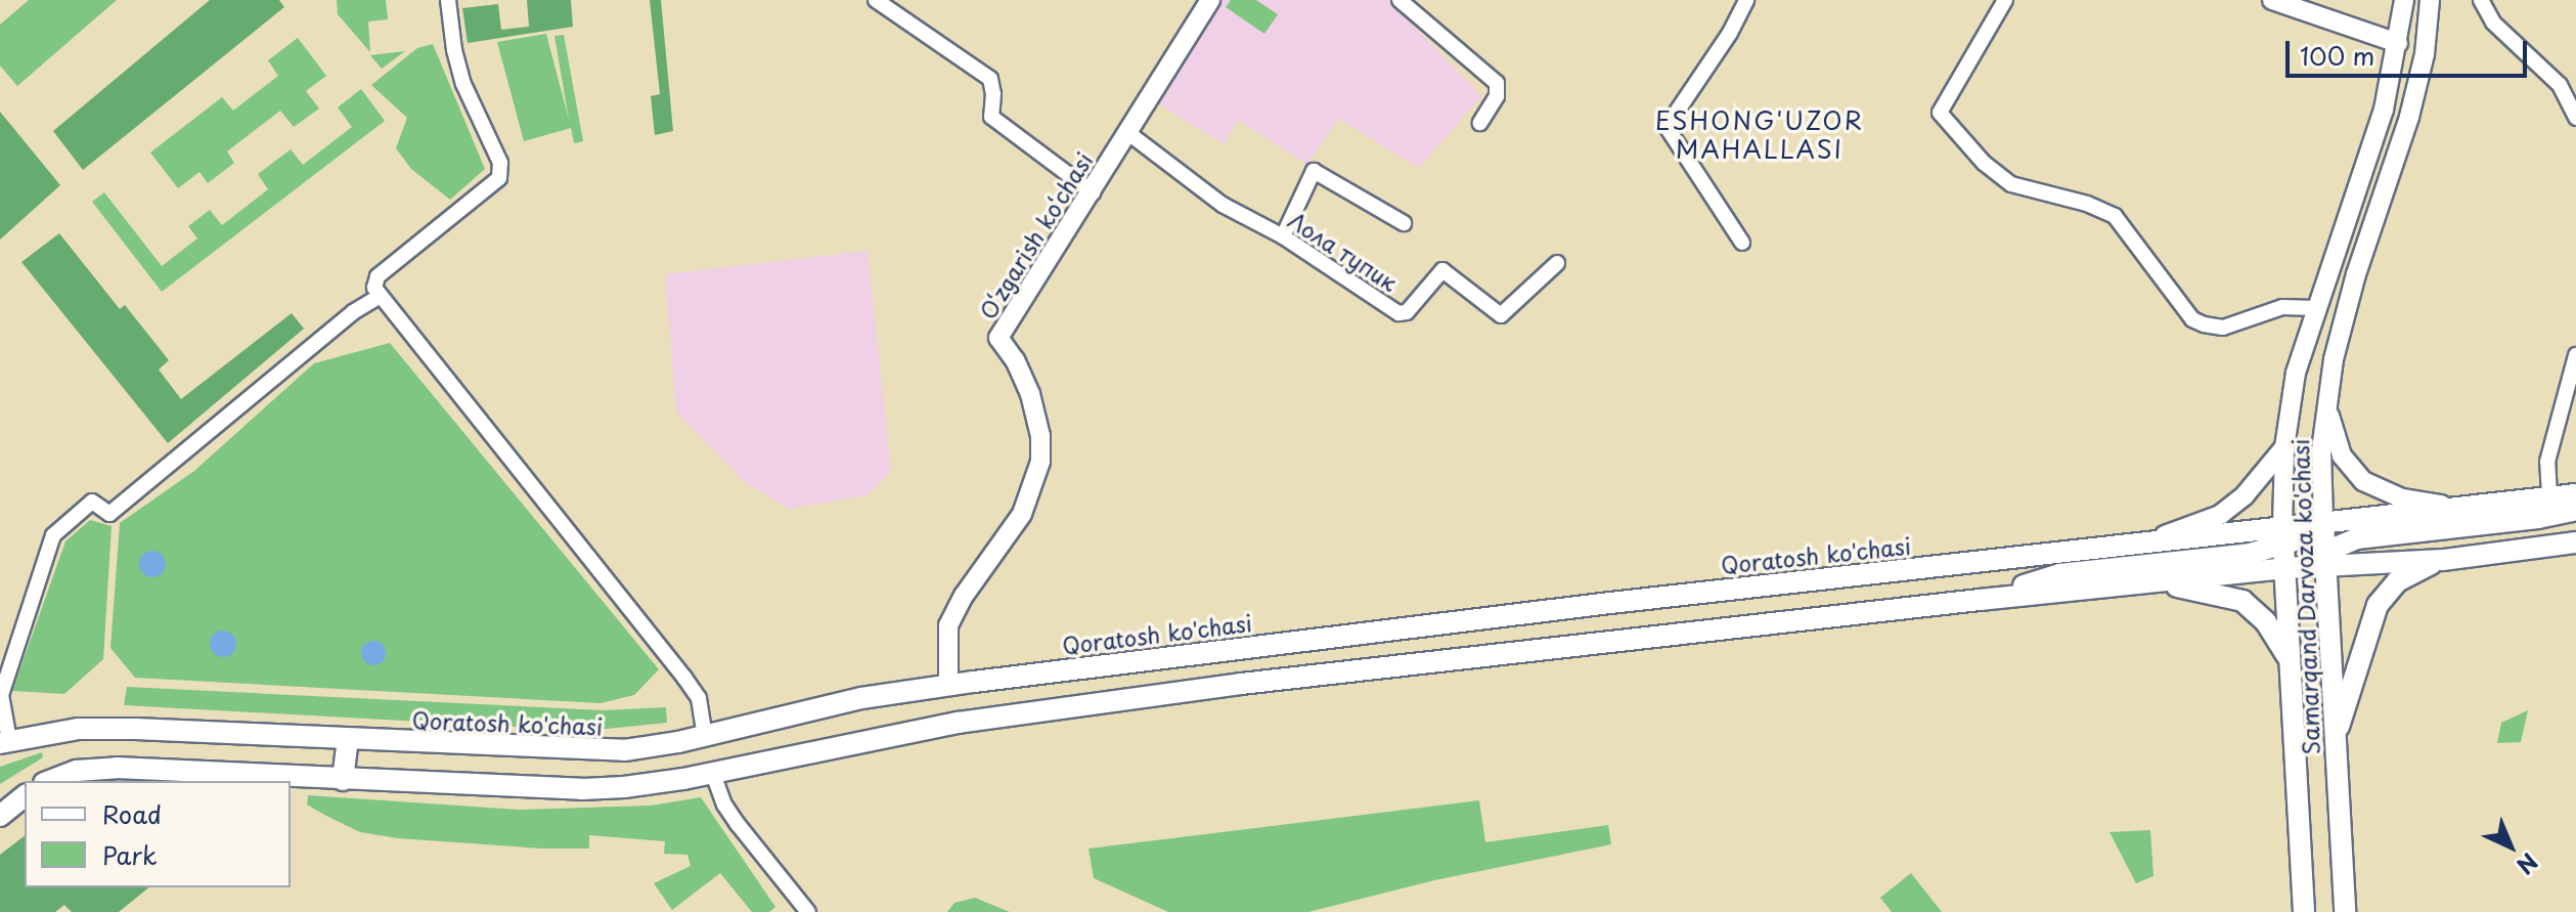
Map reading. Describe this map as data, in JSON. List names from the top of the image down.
{
  "streets": {
    "main road": ["O‘zgarish ko‘chasi", "Qoratosh ko'chasi", "Samarqand Darvoza ko'chasi"],
    "street": ["Лола тупик"]
  },
  "crossings": [
    ["O‘zgarish ko‘chasi", "Лола тупик"],
    ["O‘zgarish ko‘chasi", "Qoratosh ko'chasi"],
    ["Qoratosh ko'chasi", "Samarqand Darvoza ko'chasi"]
  ],
  "districts": ["ESHONG'UZOR MAHALLASI"],
  "legend": ["Road", "Park"],
  "scale_bar": "100 m",
  "north": "bottom right"
}
